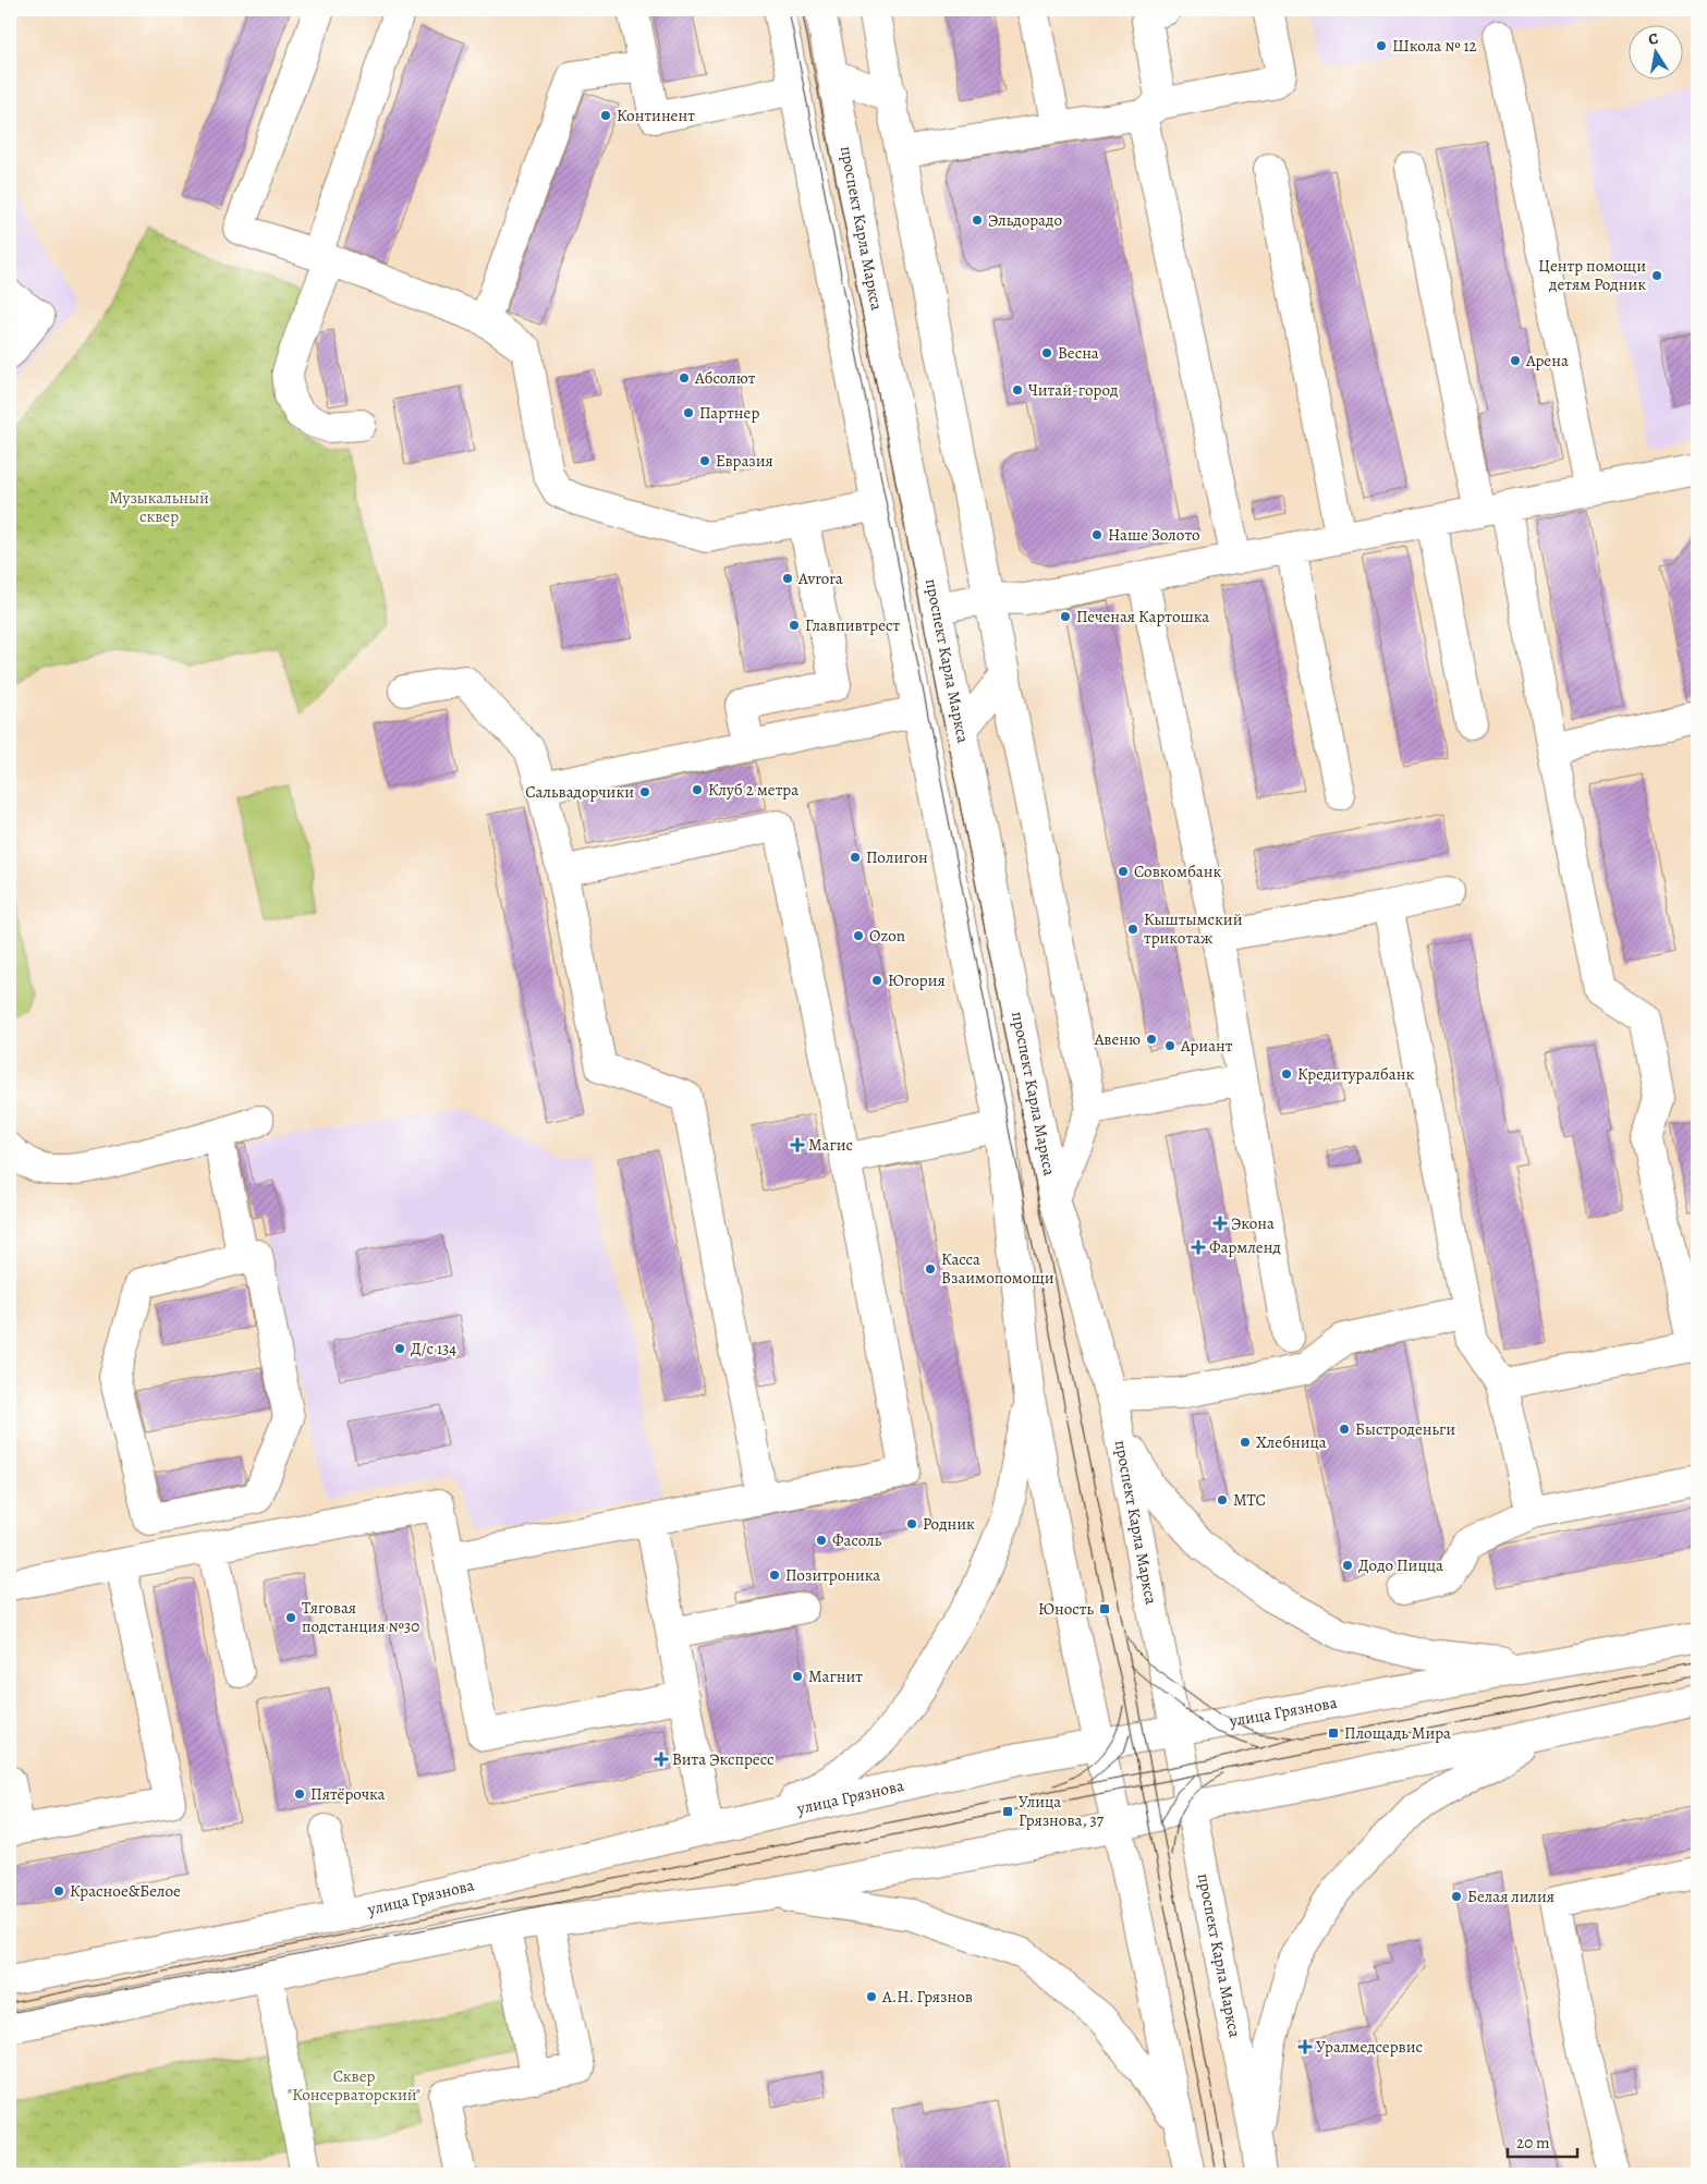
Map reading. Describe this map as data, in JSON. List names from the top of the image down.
{
  "streets": {
    "main road": ["проспект Карла Маркса", "улица Грязнова"]
  },
  "crossings": [
    ["проспект Карла Маркса", "улица Грязнова"]
  ],
  "parks": ["Музыкальный сквер", "Сквер \"Консерваторский\""],
  "places": {
    "other": [
      "Школа № 12",
      "Континент",
      "Эльдорадо",
      "Центр помощи детям Родник",
      "Весна",
      "Арена",
      "Абсолют",
      "Читай-город",
      "Партнер",
      "Евразия",
      "Наше Золото",
      "Avrora",
      "Печеная Картошка",
      "Главпивтрест",
      "Клуб 2 метра",
      "Сальвадорчики",
      "Полигон",
      "Совкомбанк",
      "Кыштымский трикотаж",
      "Ozon",
      "Югория",
      "Авеню",
      "Ариант",
      "Кредитуралбанк",
      "Касса Взаимопомощи",
      "Д/с 134",
      "Быстроденьги",
      "Хлебница",
      "МТС",
      "Родник",
      "Фасоль",
      "Додо Пицца",
      "Позитроника",
      "Тяговая подстанция №30",
      "Магнит",
      "Пятёрочка",
      "Красное&Белое",
      "Белая лилия",
      "А.Н. Грязнов"
    ],
    "health": [
      "Магис",
      "Экона",
      "Фармленд",
      "Вита Экспресс",
      "Уралмедсервис"
    ],
    "transit": ["Юность", "Площадь Мира", "Улица Грязнова, 37"]
  },
  "scale_bar": "20 m",
  "north": "top"
}
